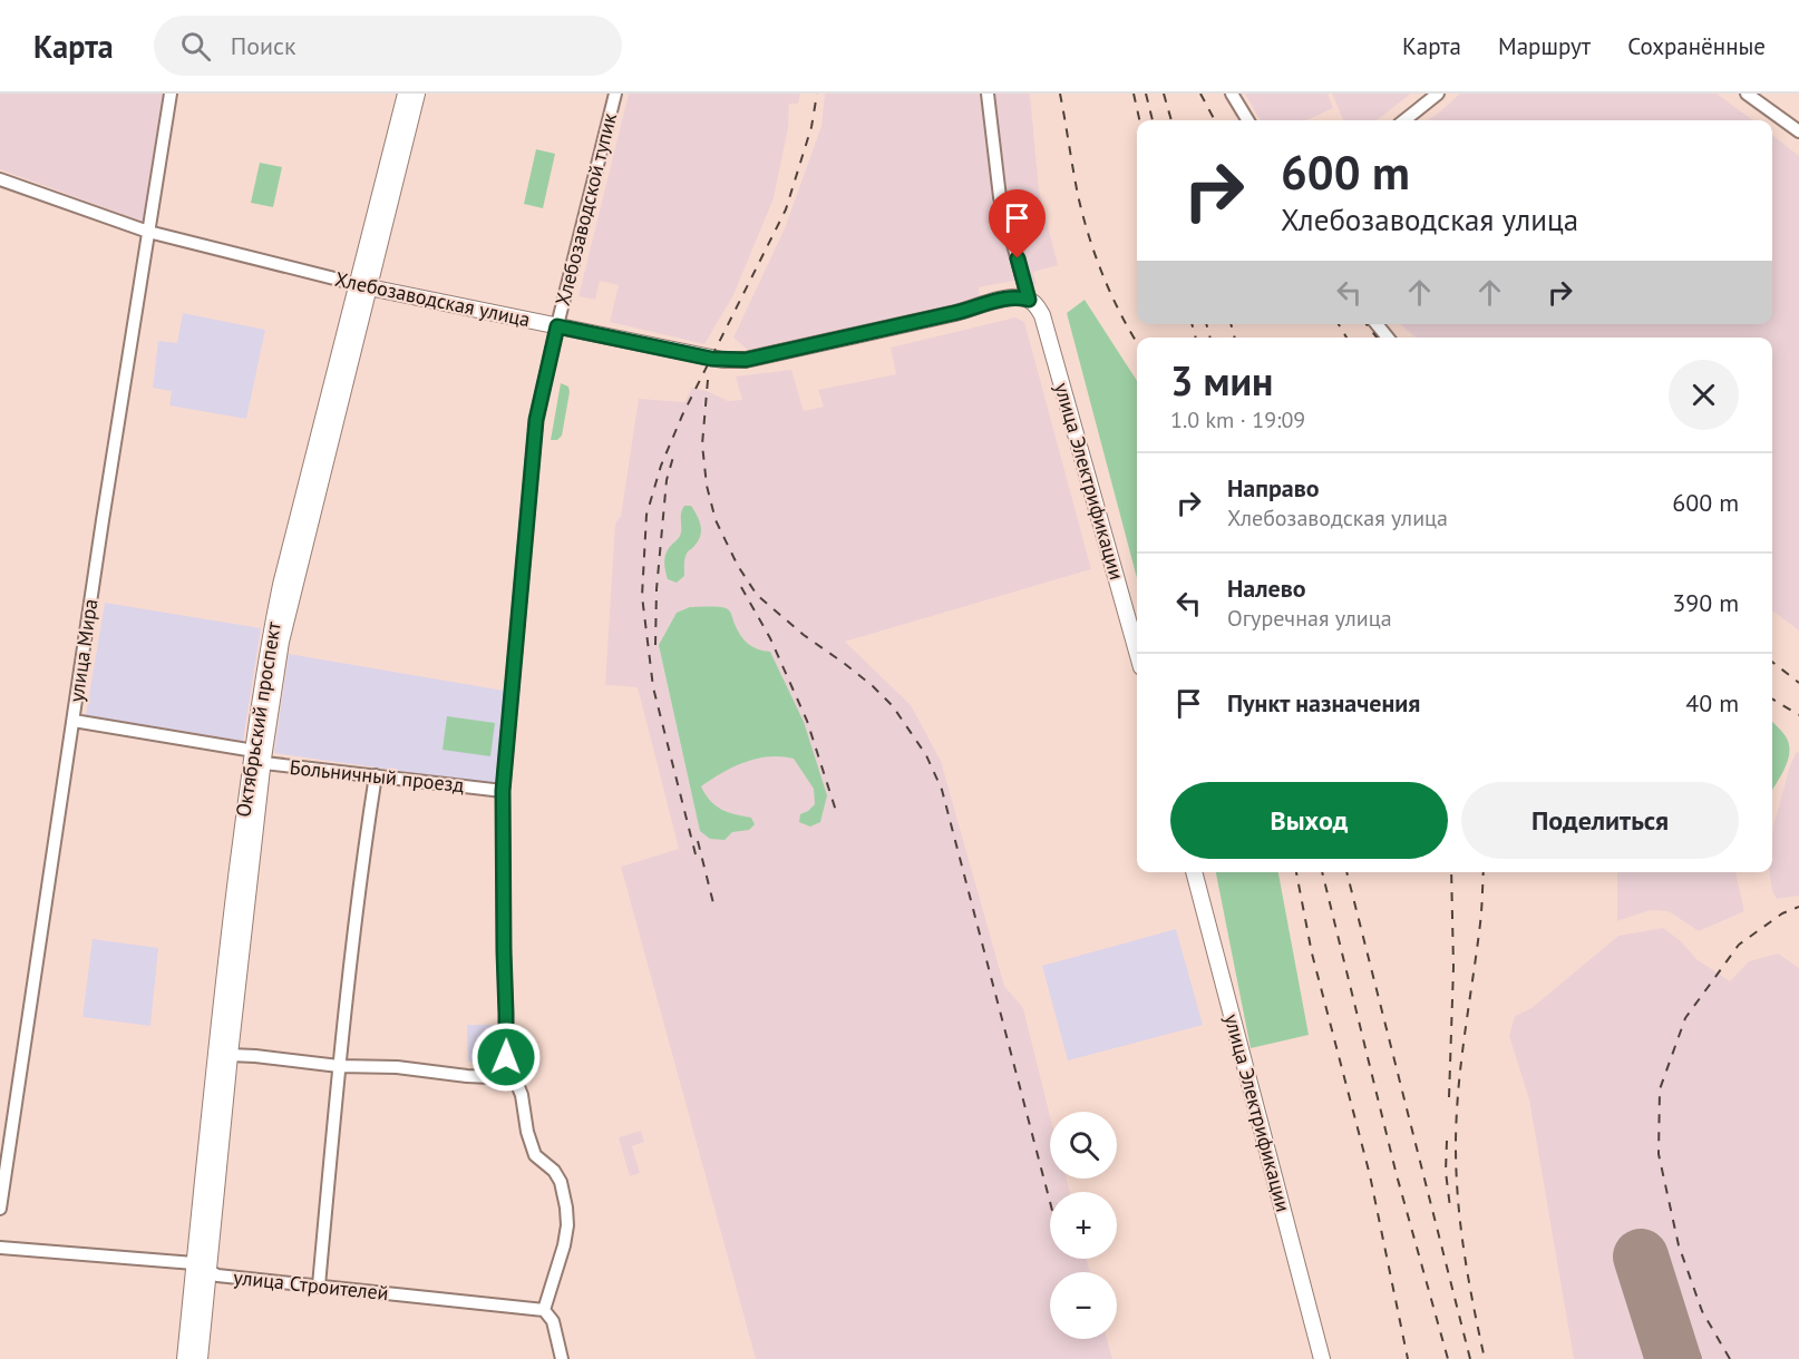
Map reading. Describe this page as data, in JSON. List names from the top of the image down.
{
  "streets": {
    "main road": ["Хлебозаводская улица", "улица Электрификации", "Октябрьский проспект"],
    "street": [
      "Хлебозаводской тупик",
      "улица Мира",
      "Больничный проезд",
      "улица Строителей"
    ]
  },
  "crossings": [
    ["Хлебозаводской тупик", "Хлебозаводская улица"],
    ["Хлебозаводской тупик", "Больничный проезд"],
    ["Хлебозаводской тупик", "улица Строителей"],
    ["Хлебозаводская улица", "улица Электрификации"],
    ["Хлебозаводская улица", "улица Мира"],
    ["Хлебозаводская улица", "Октябрьский проспект"],
    ["улица Мира", "Больничный проезд"],
    ["Октябрьский проспект", "Больничный проезд"],
    ["Октябрьский проспект", "улица Строителей"]
  ],
  "page": {
    "header": "Карта",
    "search": "Поиск",
    "nav": ["Карта", "Маршрут", "Сохранённые"],
    "turn": ["600 m", "Хлебозаводская улица"],
    "heading": ["3 мин", "1.0 km · 19:09"],
    "list": [
      {
        "name": "Направо",
        "note": "Хлебозаводская улица",
        "value": "600 m"
      },
      {
        "name": "Налево",
        "note": "Огуречная улица",
        "value": "390 m"
      },
      {
        "name": "Пункт назначения",
        "value": "40 m"
      }
    ],
    "buttons": ["Выход", "Поделиться"],
    "map_buttons": ["+", "−"]
  }
}
